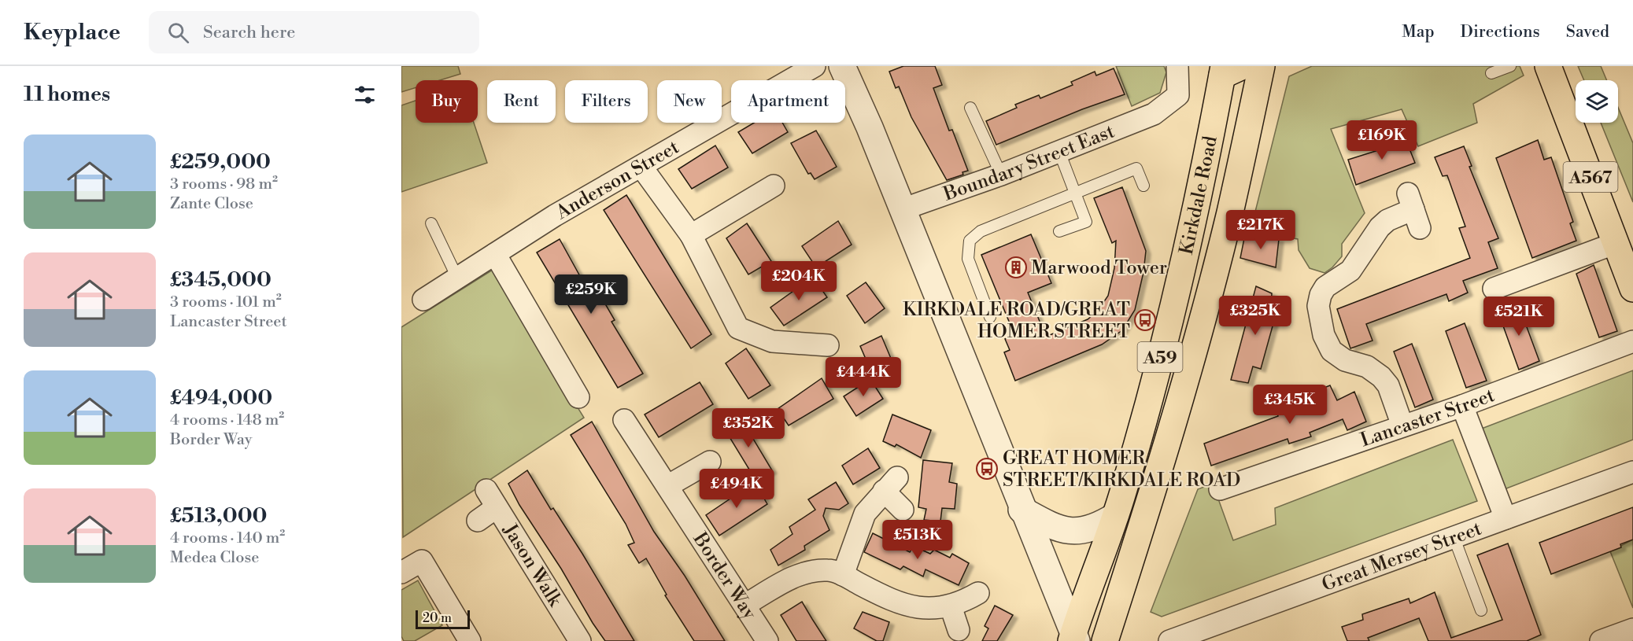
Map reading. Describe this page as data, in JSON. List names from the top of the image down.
{
  "streets": {
    "main road": ["A567", "Kirkdale Road", "A59"],
    "street": [
      "Boundary Street East",
      "Anderson Street",
      "Lancaster Street",
      "Great Mersey Street",
      "Jason Walk",
      "Border Way"
    ]
  },
  "places": {
    "building": ["Marwood Tower"],
    "bus stop": ["KIRKDALE ROAD/GREAT HOMER STREET", "GREAT HOMER STREET/KIRKDALE ROAD"]
  },
  "scale_bar": "20 m",
  "page": {
    "header": "Keyplace",
    "search": "Search here",
    "nav": ["Map", "Directions", "Saved"],
    "heading": "11 homes",
    "chip": [
      "Buy",
      "Rent",
      "Filters",
      "New",
      "Apartment"
    ],
    "price": [
      "£169K",
      "£217K",
      "£204K",
      "£259K",
      "£325K",
      "£521K",
      "£444K",
      "£345K",
      "£352K",
      "£494K",
      "£513K"
    ],
    "list": [
      {
        "name": "£259,000",
        "note": "3 rooms · 98 m² · Zante Close"
      },
      {
        "name": "£345,000",
        "note": "3 rooms · 101 m² · Lancaster Street"
      },
      {
        "name": "£494,000",
        "note": "4 rooms · 148 m² · Border Way"
      },
      {
        "name": "£513,000",
        "note": "4 rooms · 140 m² · Medea Close"
      }
    ],
    "scale": "20 m"
  }
}
